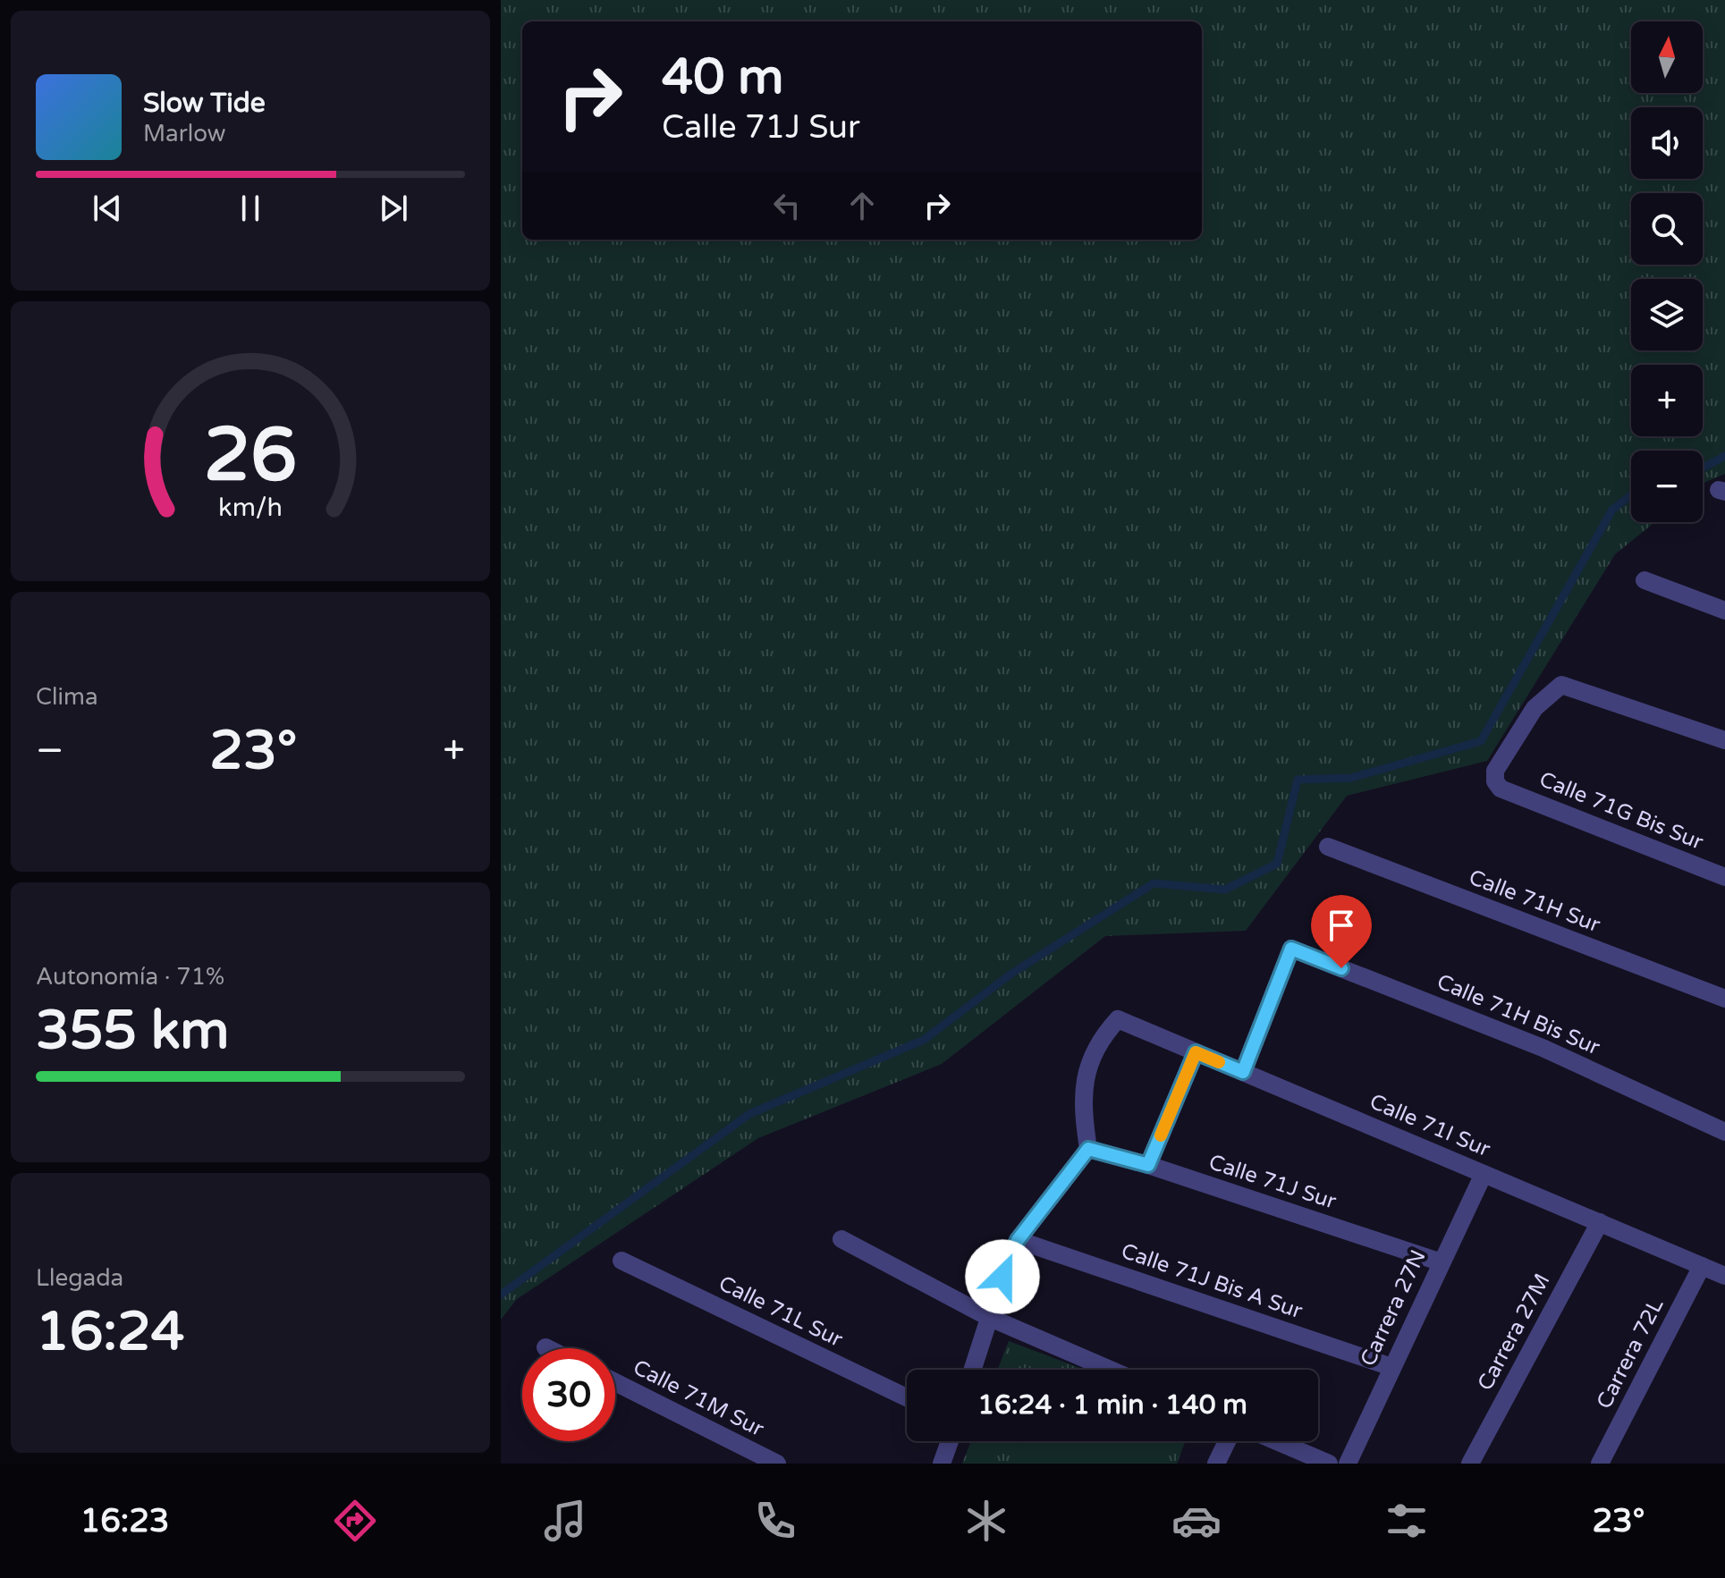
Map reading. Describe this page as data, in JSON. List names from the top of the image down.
{
  "streets": {
    "street": [
      "Calle 71G Bis Sur",
      "Calle 71H Sur",
      "Calle 71H Bis Sur",
      "Calle 71I Sur",
      "Calle 71J Sur",
      "Calle 71J Bis A Sur",
      "Carrera 27N",
      "Calle 71L Sur",
      "Carrera 27M",
      "Carrera 72L",
      "Calle 71M Sur"
    ]
  },
  "crossings": [
    ["Calle 71H Bis Sur", "Calle 71I Sur"],
    ["Calle 71I Sur", "Calle 71J Sur"],
    ["Calle 71I Sur", "Carrera 27N"],
    ["Calle 71I Sur", "Carrera 27M"],
    ["Calle 71I Sur", "Carrera 72L"],
    ["Calle 71J Sur", "Carrera 27N"],
    ["Calle 71J Bis A Sur", "Carrera 27N"]
  ],
  "north": "top",
  "page": {
    "map_buttons": ["+", "−"],
    "turn": ["40 m", "Calle 71J Sur"],
    "song": ["Slow Tide", "Marlow"],
    "tile": [
      "Clima",
      ["Autonomía · 71%", "355 km"],
      ["Llegada", "16:24"]
    ],
    "heat": ["−", "23°", "+"],
    "limit": "30",
    "trip": "16:24 · 1 min · 140 m",
    "tabs": ["16:23", "23°"],
    "gauge": ["26", "km/h"]
  }
}
